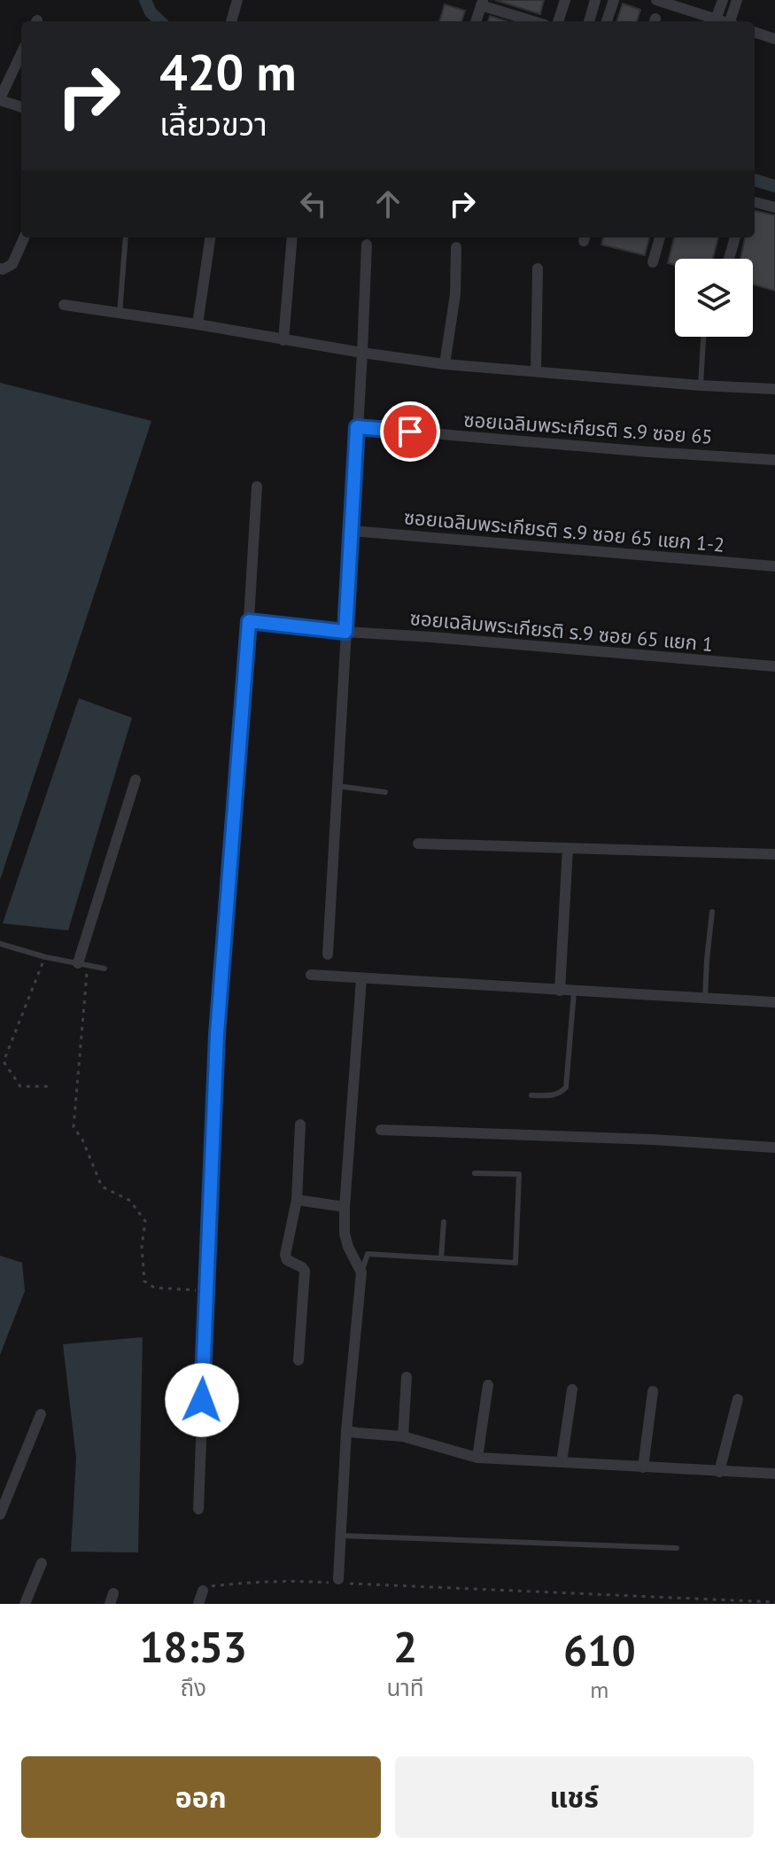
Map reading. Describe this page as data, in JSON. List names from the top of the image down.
{
  "streets": {
    "street": ["ซอยเฉลิมพระเกียรติ ร.9 ซอย 65", "ซอยเฉลิมพระเกียรติ ร.9 ซอย 65 แยก 1-2", "ซอยเฉลิมพระเกียรติ ร.9 ซอย 65 แยก 1"]
  },
  "page": {
    "turn": ["420 m", "เลี้ยวขวา"],
    "eta": [
      "18:53",
      "ถึง",
      "2",
      "นาที",
      "610",
      "m"
    ],
    "buttons": ["ออก", "แชร์"]
  }
}
